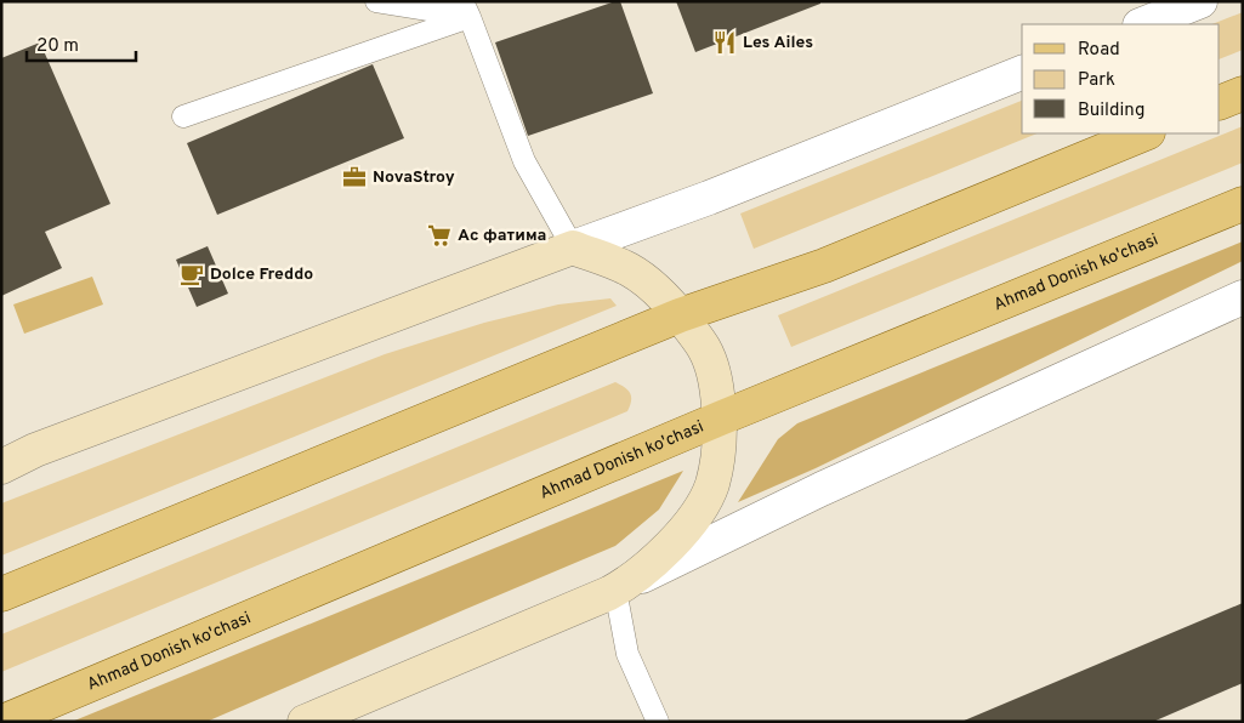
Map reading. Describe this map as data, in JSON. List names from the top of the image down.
{
  "streets": {
    "main road": ["Ahmad Donish ko'chasi"]
  },
  "places": {
    "restaurant": ["Les Ailes"],
    "office": ["NovaStroy"],
    "supermarket": ["Ас фатима"],
    "cafe": ["Dolce Freddo"]
  },
  "legend": ["Road", "Park", "Building"],
  "scale_bar": "20 m"
}
